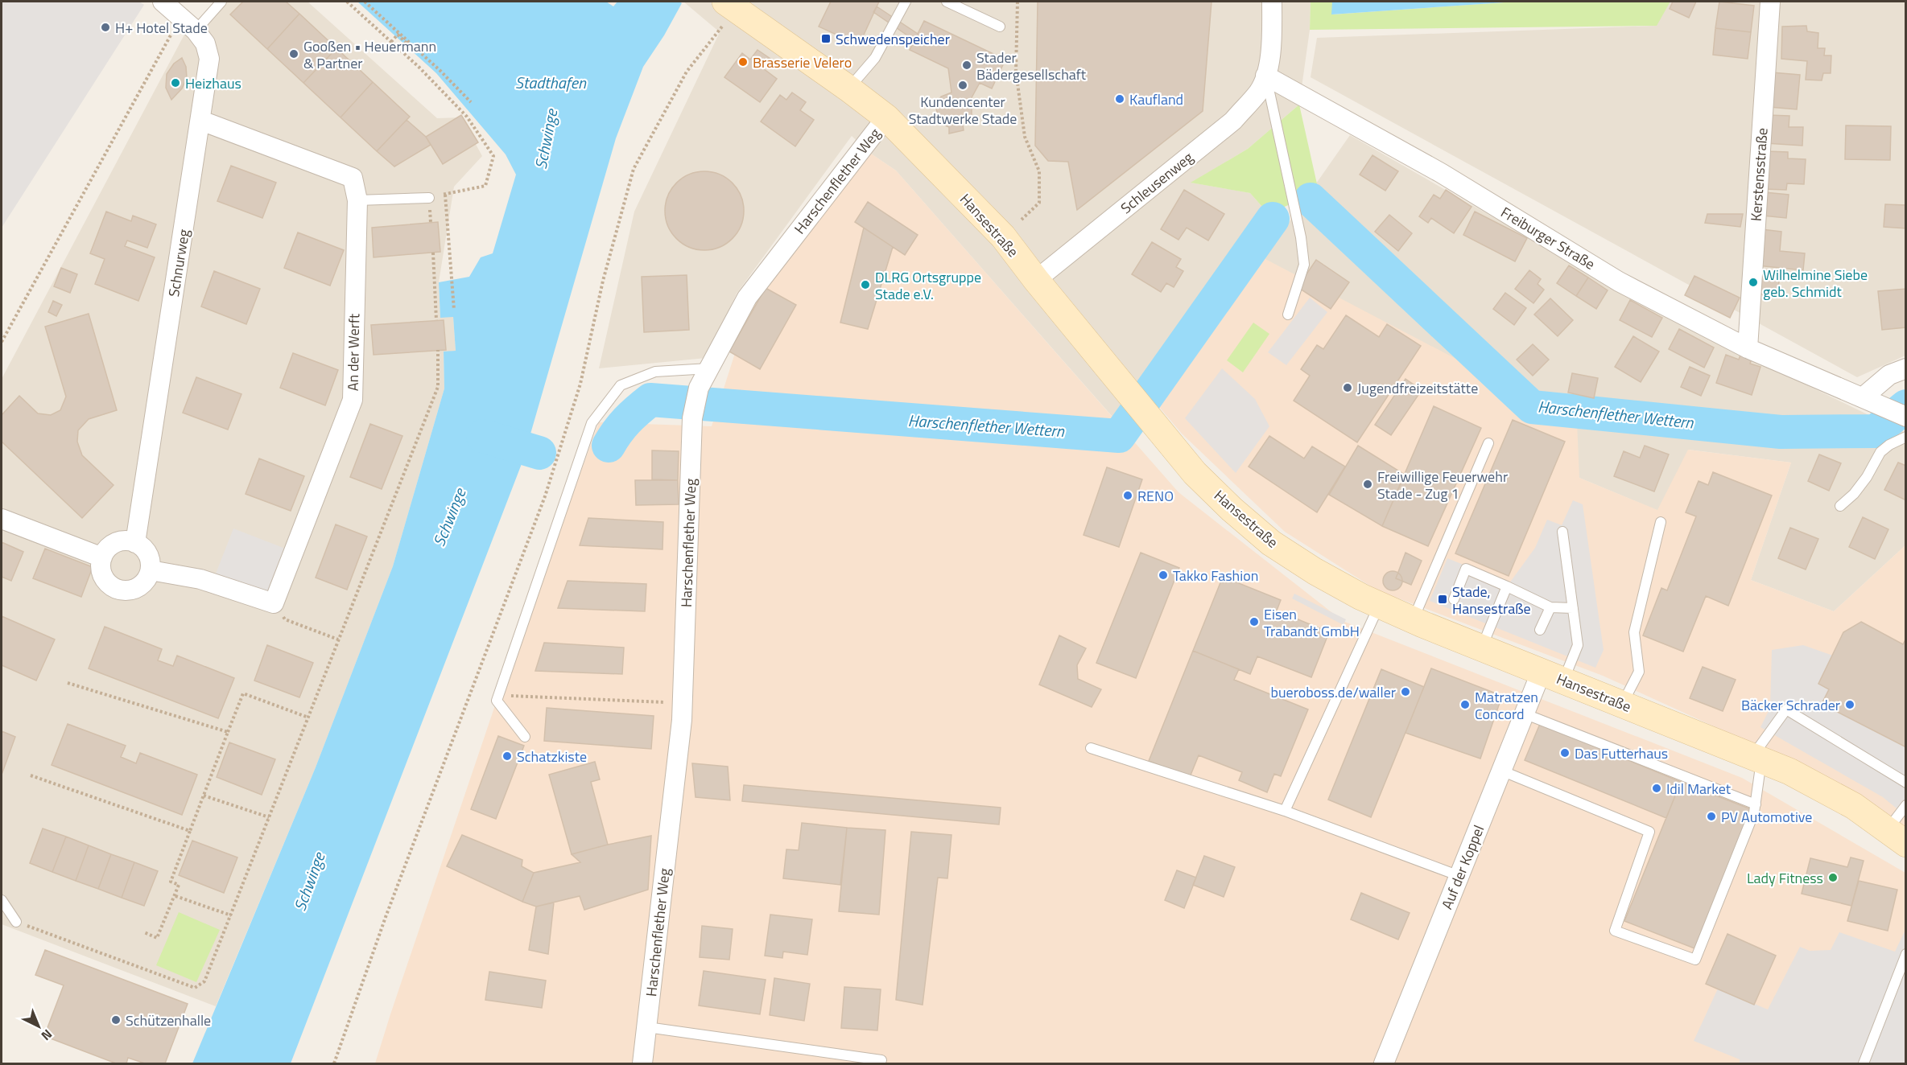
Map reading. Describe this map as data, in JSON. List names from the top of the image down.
{
  "streets": {
    "main road": ["Hansestraße"],
    "street": [
      "Kerstensstraße",
      "Harschenflether Weg",
      "Schleusenweg",
      "Freiburger Straße",
      "Schnurweg",
      "An der Werft",
      "Auf der Koppel"
    ]
  },
  "crossings": [
    ["Kerstensstraße", "Freiburger Straße"],
    ["Harschenflether Weg", "Hansestraße"],
    ["Schleusenweg", "Hansestraße"],
    ["Schleusenweg", "Freiburger Straße"],
    ["Hansestraße", "Auf der Koppel"],
    ["Schnurweg", "An der Werft"]
  ],
  "water": ["Stadthafen", "Schwinge", "Harschenflether Wettern"],
  "places": {
    "other": [
      "H+ Hotel Stade",
      "Gooßen • Heuermann & Partner",
      "Brasserie Velero",
      "Stader Bädergesellschaft",
      "Heizhaus",
      "Kundencenter Stadtwerke Stade",
      "Kaufland",
      "Wilhelmine Siebe geb. Schmidt",
      "DLRG Ortsgruppe Stade e.V.",
      "Jugendfreizeitstätte",
      "Freiwillige Feuerwehr Stade - Zug 1",
      "RENO",
      "Takko Fashion",
      "Eisen Trabandt GmbH",
      "bueroboss.de/waller",
      "Matratzen Concord",
      "Bäcker Schrader",
      "Das Futterhaus",
      "Schatzkiste",
      "Idil Market",
      "PV Automotive",
      "Lady Fitness",
      "Schützenhalle"
    ],
    "transit": ["Schwedenspeicher", "Stade, Hansestraße"]
  },
  "north": "bottom right"
}
